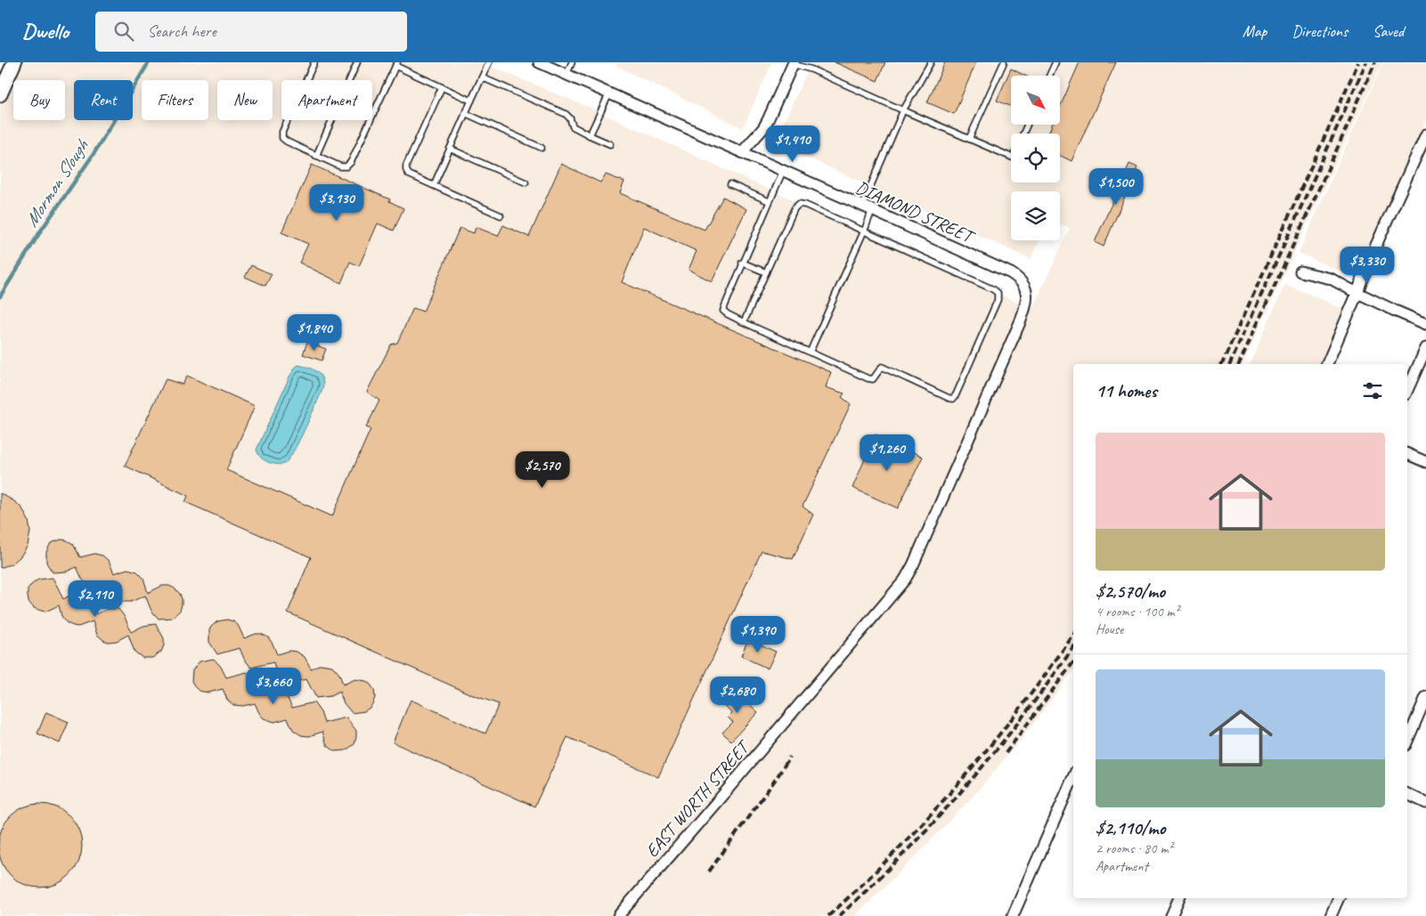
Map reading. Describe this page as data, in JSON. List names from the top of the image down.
{
  "streets": {
    "street": ["DIAMOND STREET", "EAST WORTH STREET"]
  },
  "crossings": [
    ["DIAMOND STREET", "EAST WORTH STREET"]
  ],
  "water": ["Mormon Slough"],
  "north": "bottom right",
  "page": {
    "header": "Dwello",
    "search": "Search here",
    "nav": ["Map", "Directions", "Saved"],
    "chip": [
      "Buy",
      "Rent",
      "Filters",
      "New",
      "Apartment"
    ],
    "price": [
      "$1,410",
      "$1,500",
      "$3,130",
      "$3,330",
      "$1,840",
      "$1,260",
      "$2,570",
      "$2,110",
      "$1,390",
      "$3,660",
      "$2,680"
    ],
    "heading": "11 homes",
    "list": [
      {
        "name": "$2,570/mo",
        "note": "4 rooms · 100 m² · House"
      },
      {
        "name": "$2,110/mo",
        "note": "2 rooms · 80 m² · Apartment"
      }
    ]
  }
}
